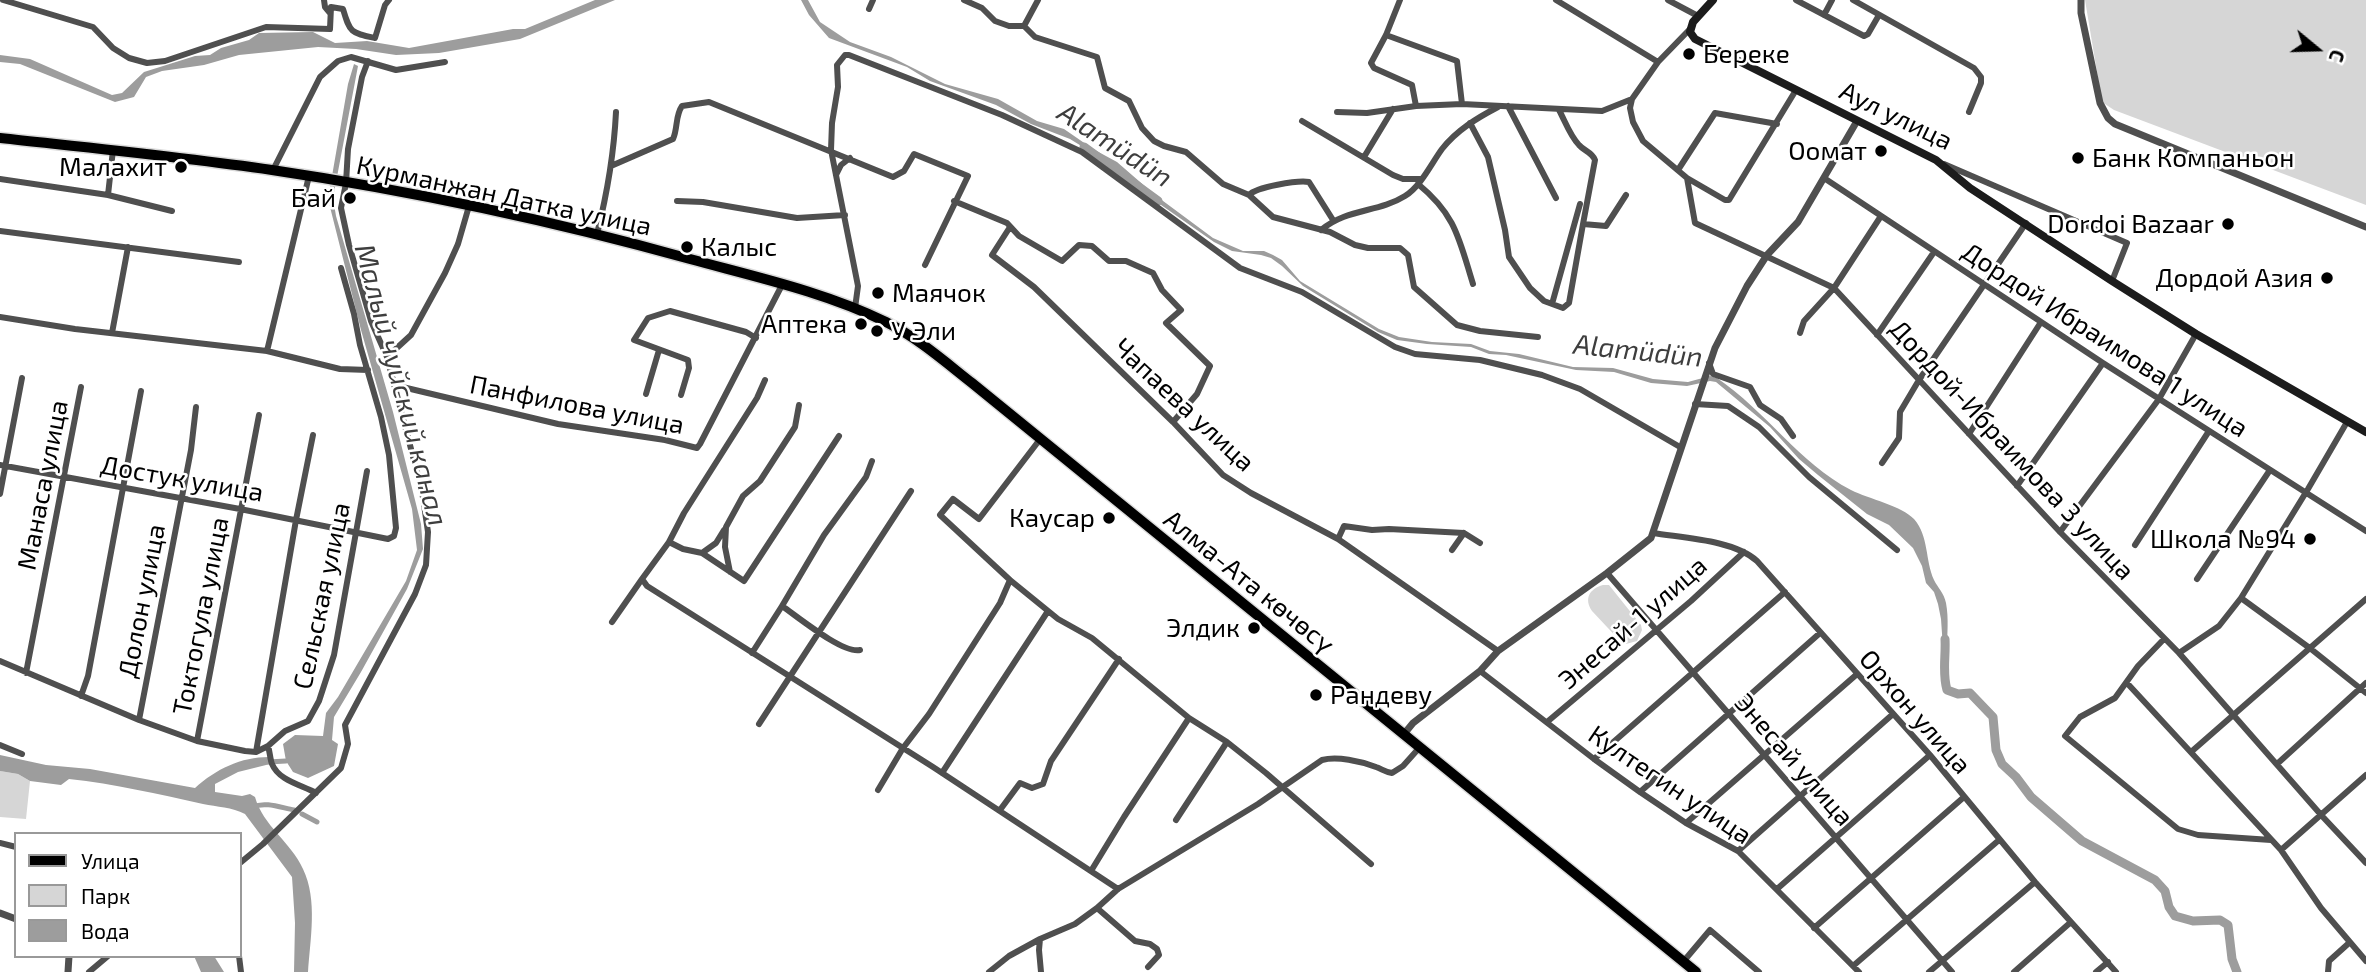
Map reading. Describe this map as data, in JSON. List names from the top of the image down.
{
  "streets": {
    "main road": ["Аул улица", "Курманжан Датка улица", "Алма-Ата көчөсү"],
    "street": [
      "Дордой Ибраимова 1 улица",
      "Панфилова улица",
      "Чапаева улица",
      "Дордой-Ибраимова 3 улица",
      "Достук улица",
      "Манаса улица",
      "Сельская улица",
      "Долон улица",
      "Токтогула улица",
      "Энесай-1 улица",
      "Орхон улица",
      "Энесай улица",
      "Култегин улица"
    ]
  },
  "crossings": [
    ["Курманжан Датка улица", "Панфилова улица"],
    ["Курманжан Датка улица", "Алма-Ата көчөсү"],
    ["Достук улица", "Манаса улица"],
    ["Достук улица", "Сельская улица"],
    ["Достук улица", "Долон улица"],
    ["Достук улица", "Токтогула улица"],
    ["Энесай-1 улица", "Орхон улица"],
    ["Энесай-1 улица", "Энесай улица"],
    ["Энесай-1 улица", "Култегин улица"]
  ],
  "water": ["Alamüdün", "Малый чуйский канал"],
  "places": [
    "Береке",
    "Оомат",
    "Банк Компаньон",
    "Малахит",
    "Бай",
    "Dordoi Bazaar",
    "Калыс",
    "Дордой Азия",
    "Маячок",
    "Аптека",
    "У Эли",
    "Каусар",
    "Школа №94",
    "Элдик",
    "Рандеву"
  ],
  "legend": ["Улица", "Парк", "Вода"],
  "north": "right"
}
